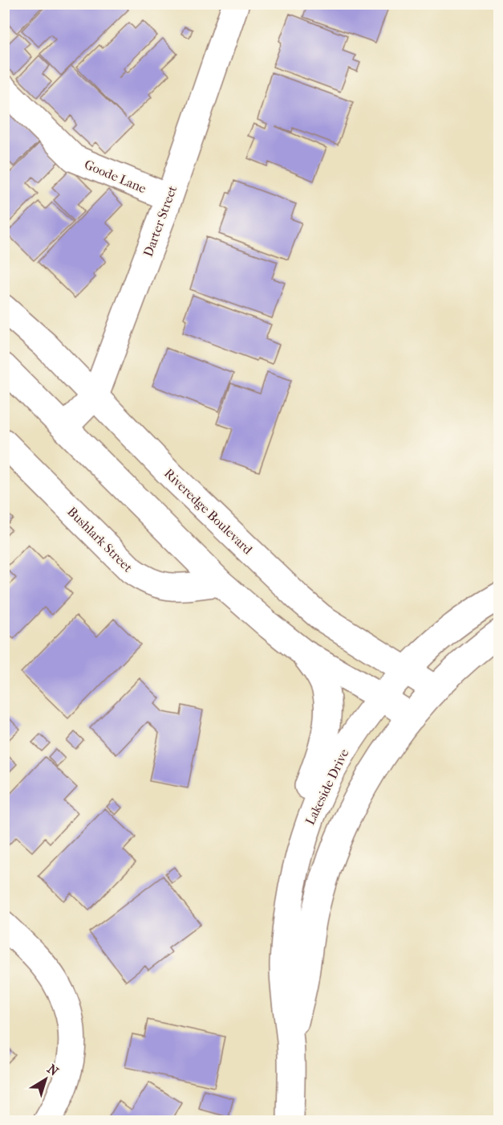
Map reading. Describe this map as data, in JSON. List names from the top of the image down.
{
  "streets": {
    "street": [
      "Goode Lane",
      "Darter Street",
      "Riveredge Boulevard",
      "Bushlark Street",
      "Lakeside Drive"
    ]
  },
  "crossings": [
    ["Goode Lane", "Darter Street"],
    ["Darter Street", "Riveredge Boulevard"],
    ["Riveredge Boulevard", "Lakeside Drive"]
  ],
  "north": "top right"
}
